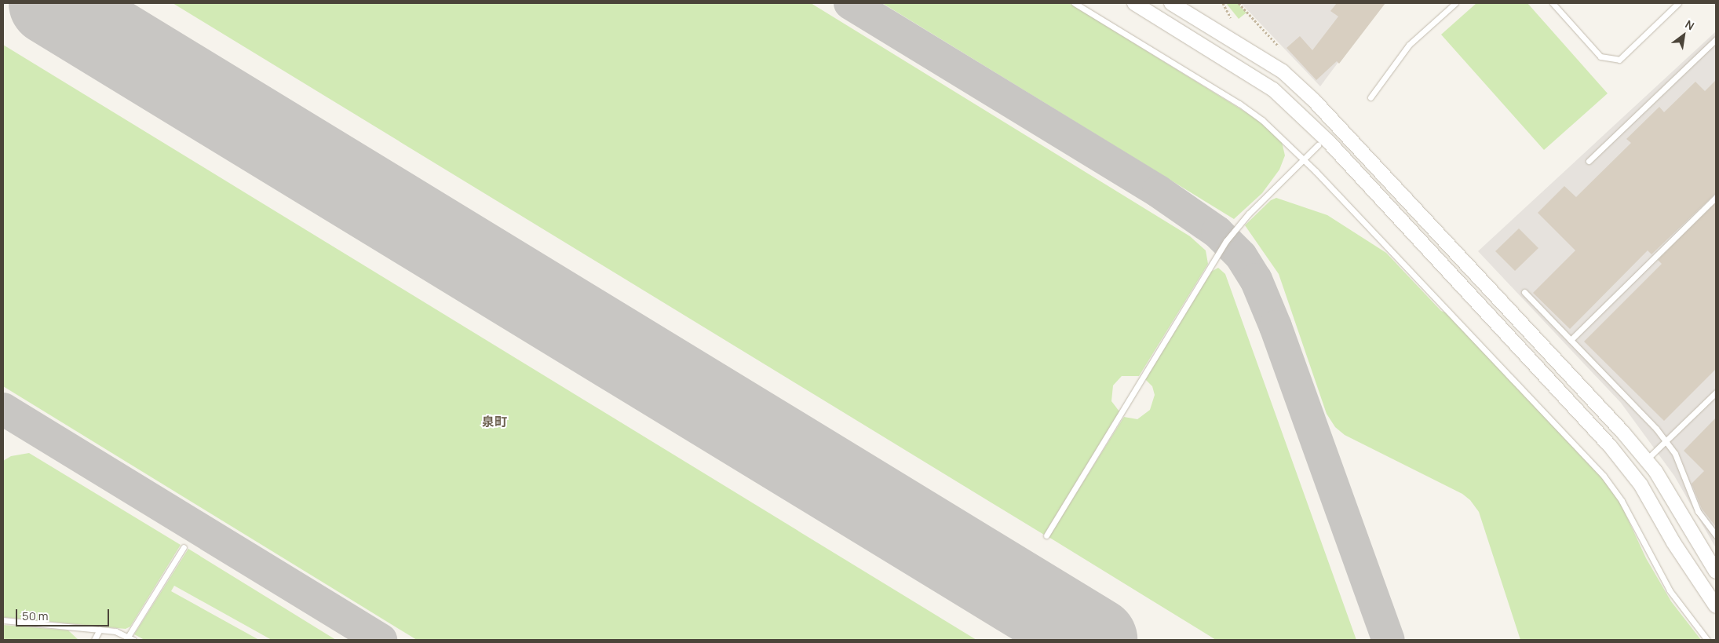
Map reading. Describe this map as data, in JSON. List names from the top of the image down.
{
  "districts": ["泉町"],
  "scale_bar": "50 m",
  "north": "top right"
}
